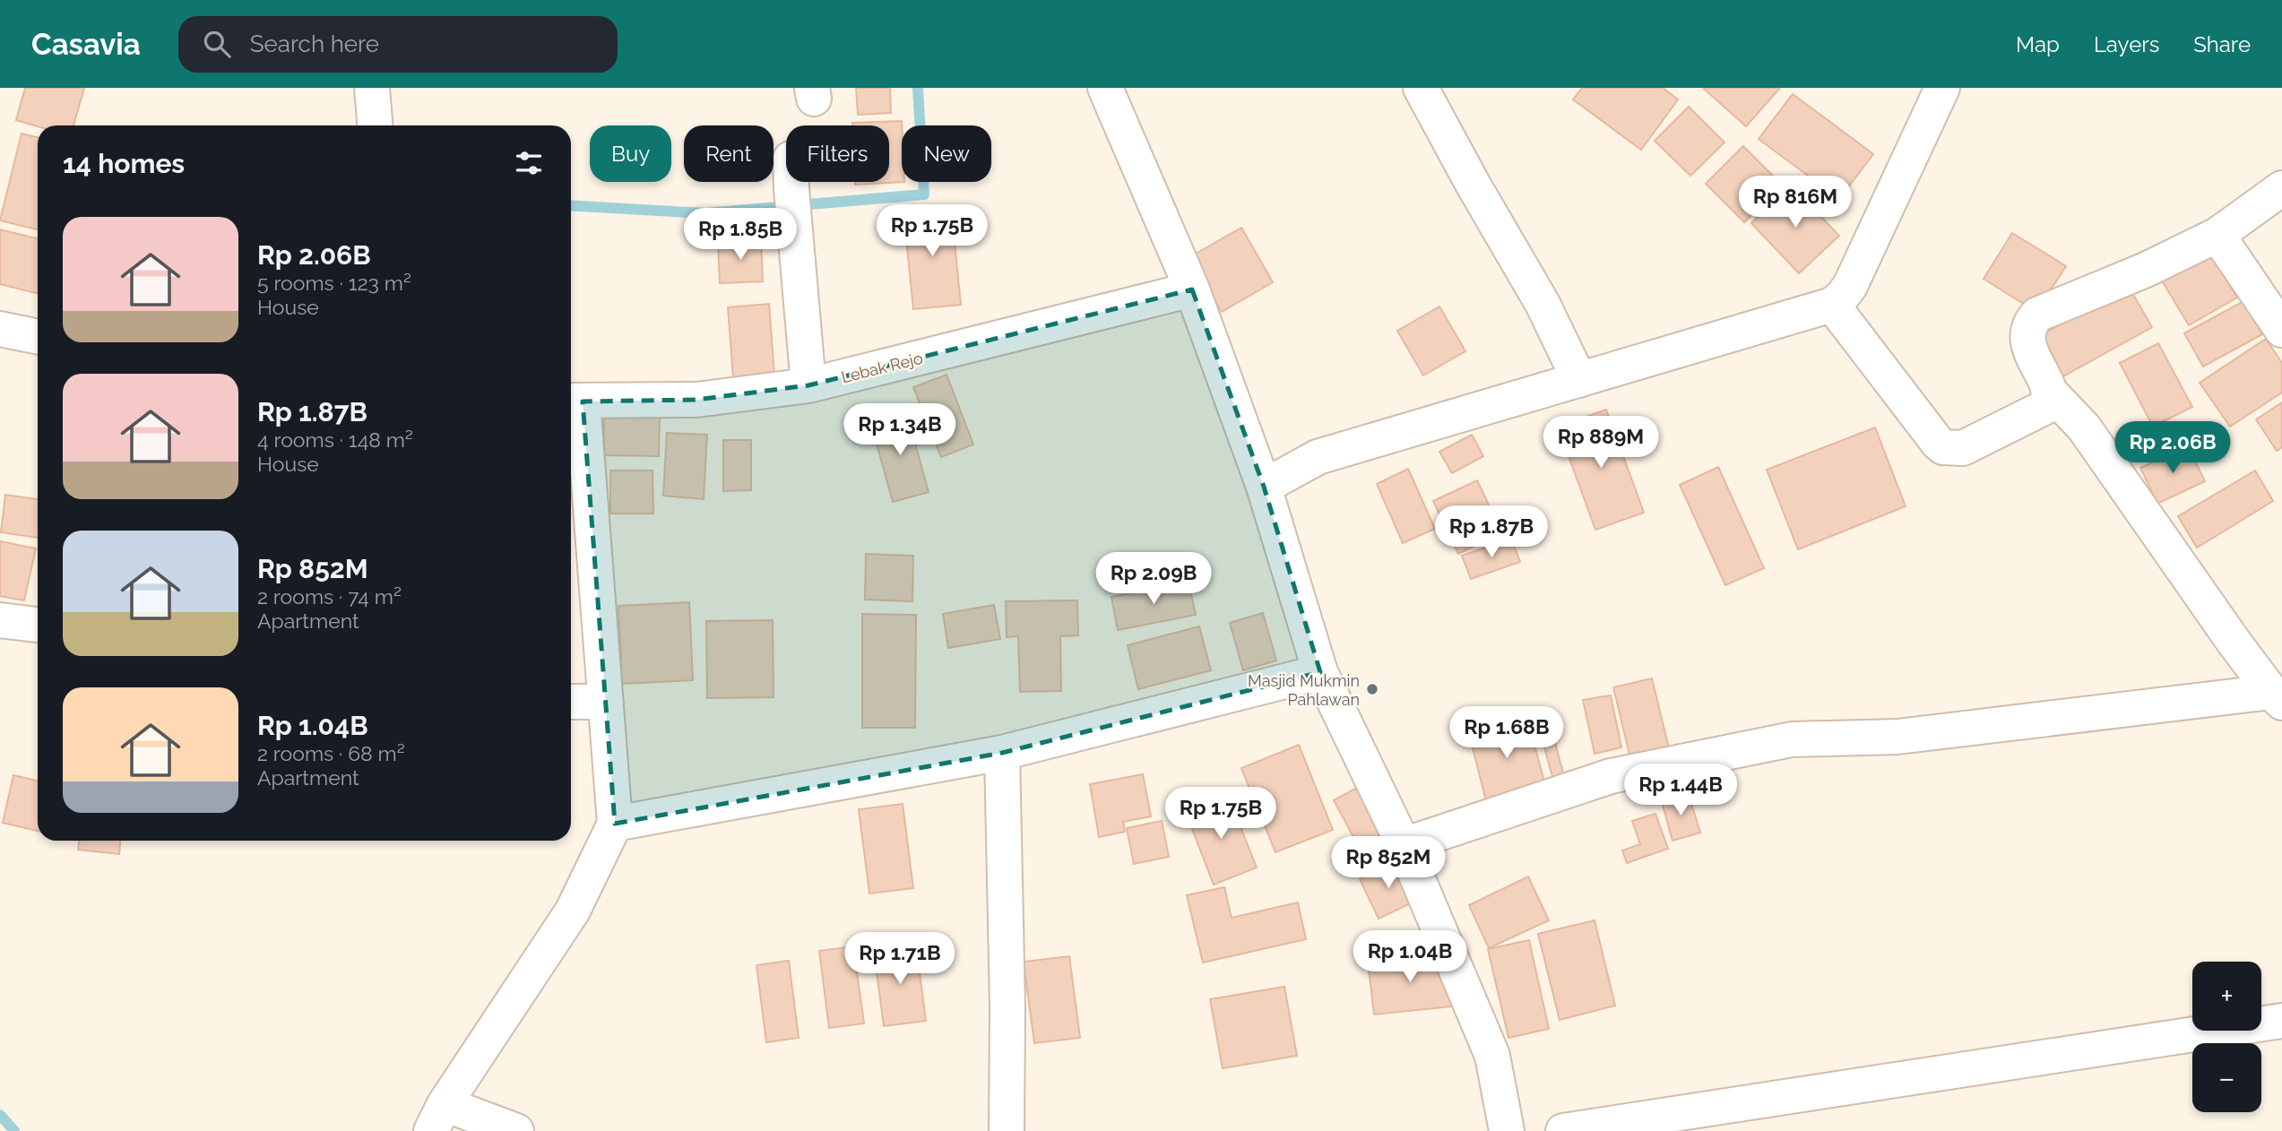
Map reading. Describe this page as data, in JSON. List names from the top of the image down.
{
  "streets": {
    "street": ["Lebak Rejo"]
  },
  "places": ["Masjid Mukmin Pahlawan"],
  "page": {
    "header": "Casavia",
    "search": "Search here",
    "nav": ["Map", "Layers", "Share"],
    "chip": [
      "Buy",
      "Rent",
      "Filters",
      "New"
    ],
    "heading": "14 homes",
    "price": [
      "Rp 816M",
      "Rp 1.75B",
      "Rp 1.85B",
      "Rp 1.34B",
      "Rp 889M",
      "Rp 2.06B",
      "Rp 1.87B",
      "Rp 2.09B",
      "Rp 1.68B",
      "Rp 1.44B",
      "Rp 1.75B",
      "Rp 852M",
      "Rp 1.04B",
      "Rp 1.71B"
    ],
    "list": [
      {
        "name": "Rp 2.06B",
        "note": "5 rooms · 123 m² · House"
      },
      {
        "name": "Rp 1.87B",
        "note": "4 rooms · 148 m² · House"
      },
      {
        "name": "Rp 852M",
        "note": "2 rooms · 74 m² · Apartment"
      },
      {
        "name": "Rp 1.04B",
        "note": "2 rooms · 68 m² · Apartment"
      }
    ],
    "map_buttons": ["+", "−"]
  }
}
